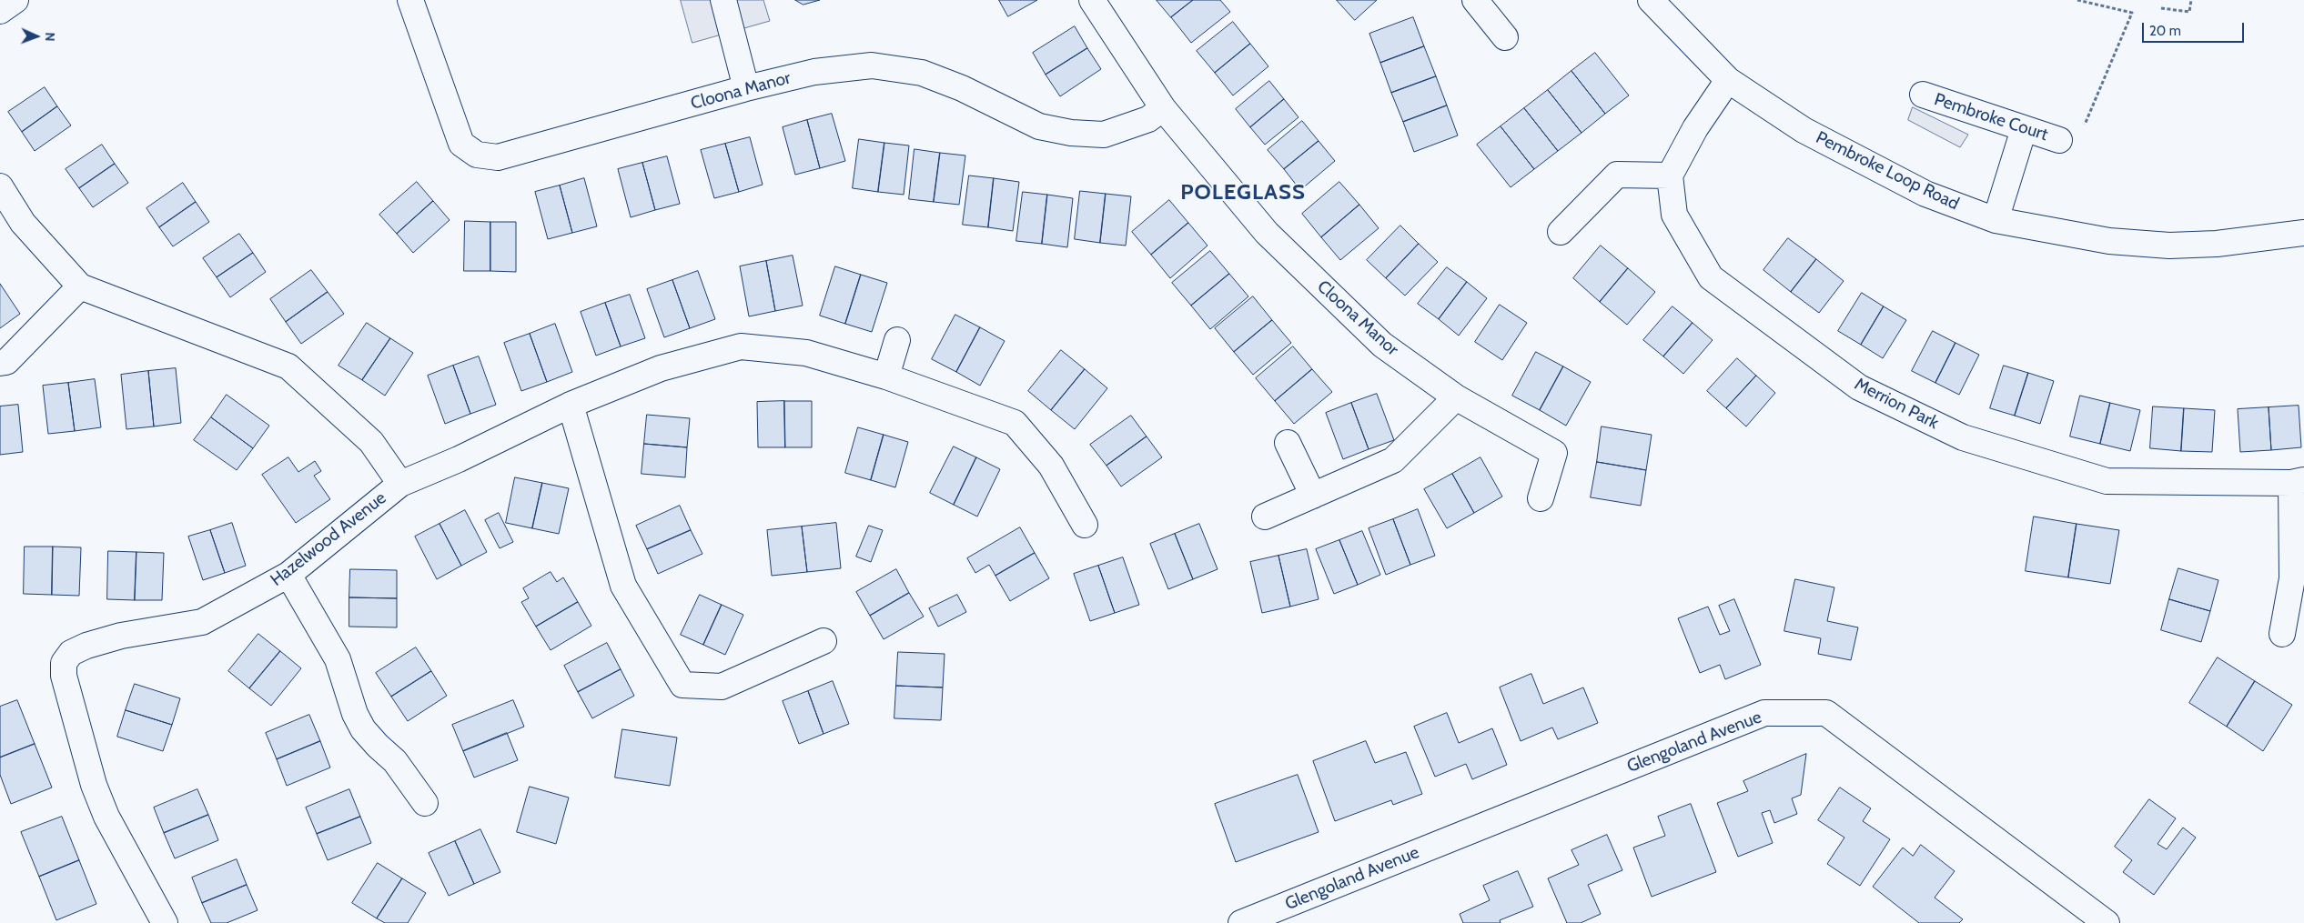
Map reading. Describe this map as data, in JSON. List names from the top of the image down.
{
  "streets": {
    "street": [
      "Cloona Manor",
      "Pembroke Court",
      "Pembroke Loop Road",
      "Merrion Park",
      "Hazelwood Avenue",
      "Glengoland Avenue"
    ]
  },
  "districts": ["POLEGLASS"],
  "scale_bar": "20 m",
  "north": "right"
}
